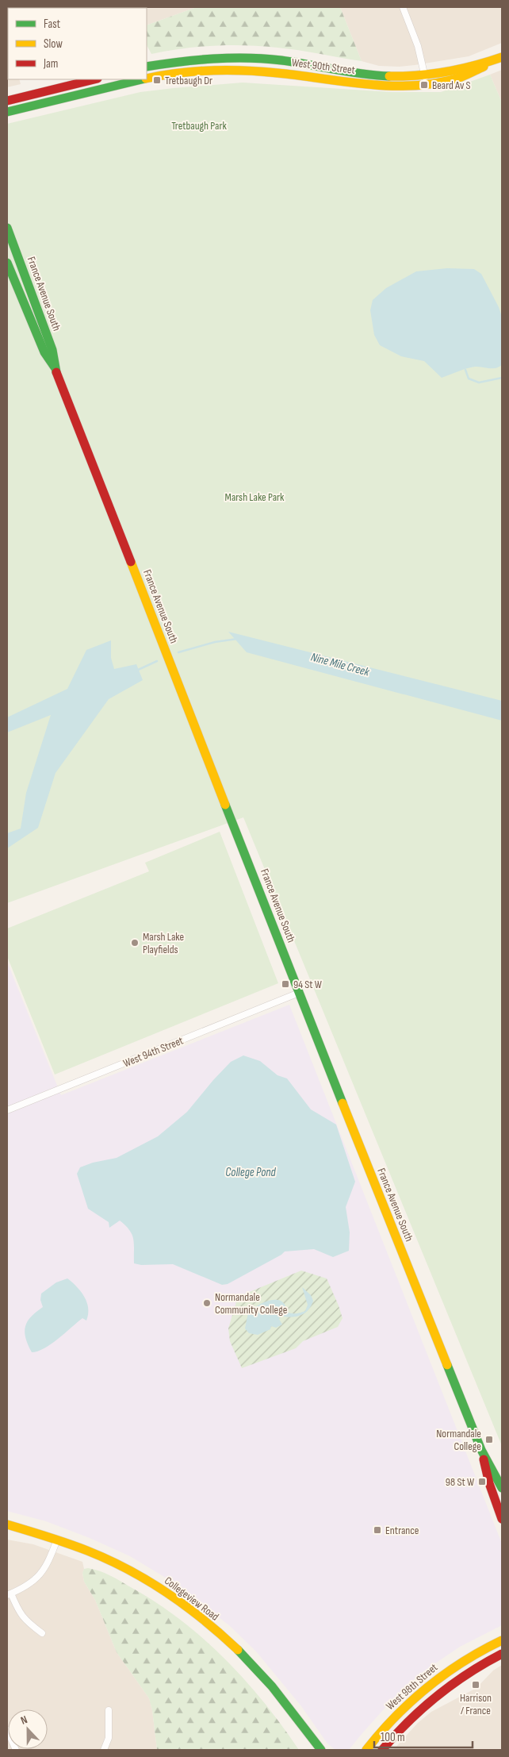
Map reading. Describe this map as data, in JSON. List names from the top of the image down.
{
  "streets": {
    "street": [
      "West 90th Street",
      "France Avenue South",
      "West 94th Street",
      "Collegeview Road",
      "West 98th Street"
    ]
  },
  "crossings": [
    ["France Avenue South", "West 94th Street"]
  ],
  "water": ["Nine Mile Creek", "College Pond"],
  "parks": ["Tretbaugh Park", "Marsh Lake Park"],
  "places": {
    "transit": [
      "Tretbaugh Dr",
      "Beard Av S",
      "94 St W",
      "Normandale College",
      "98 St W",
      "Entrance",
      "Harrison / France"
    ],
    "other": ["Marsh Lake Playfields", "Normandale Community College"]
  },
  "legend": ["Fast", "Slow", "Jam"],
  "scale_bar": "100 m",
  "north": "top"
}
